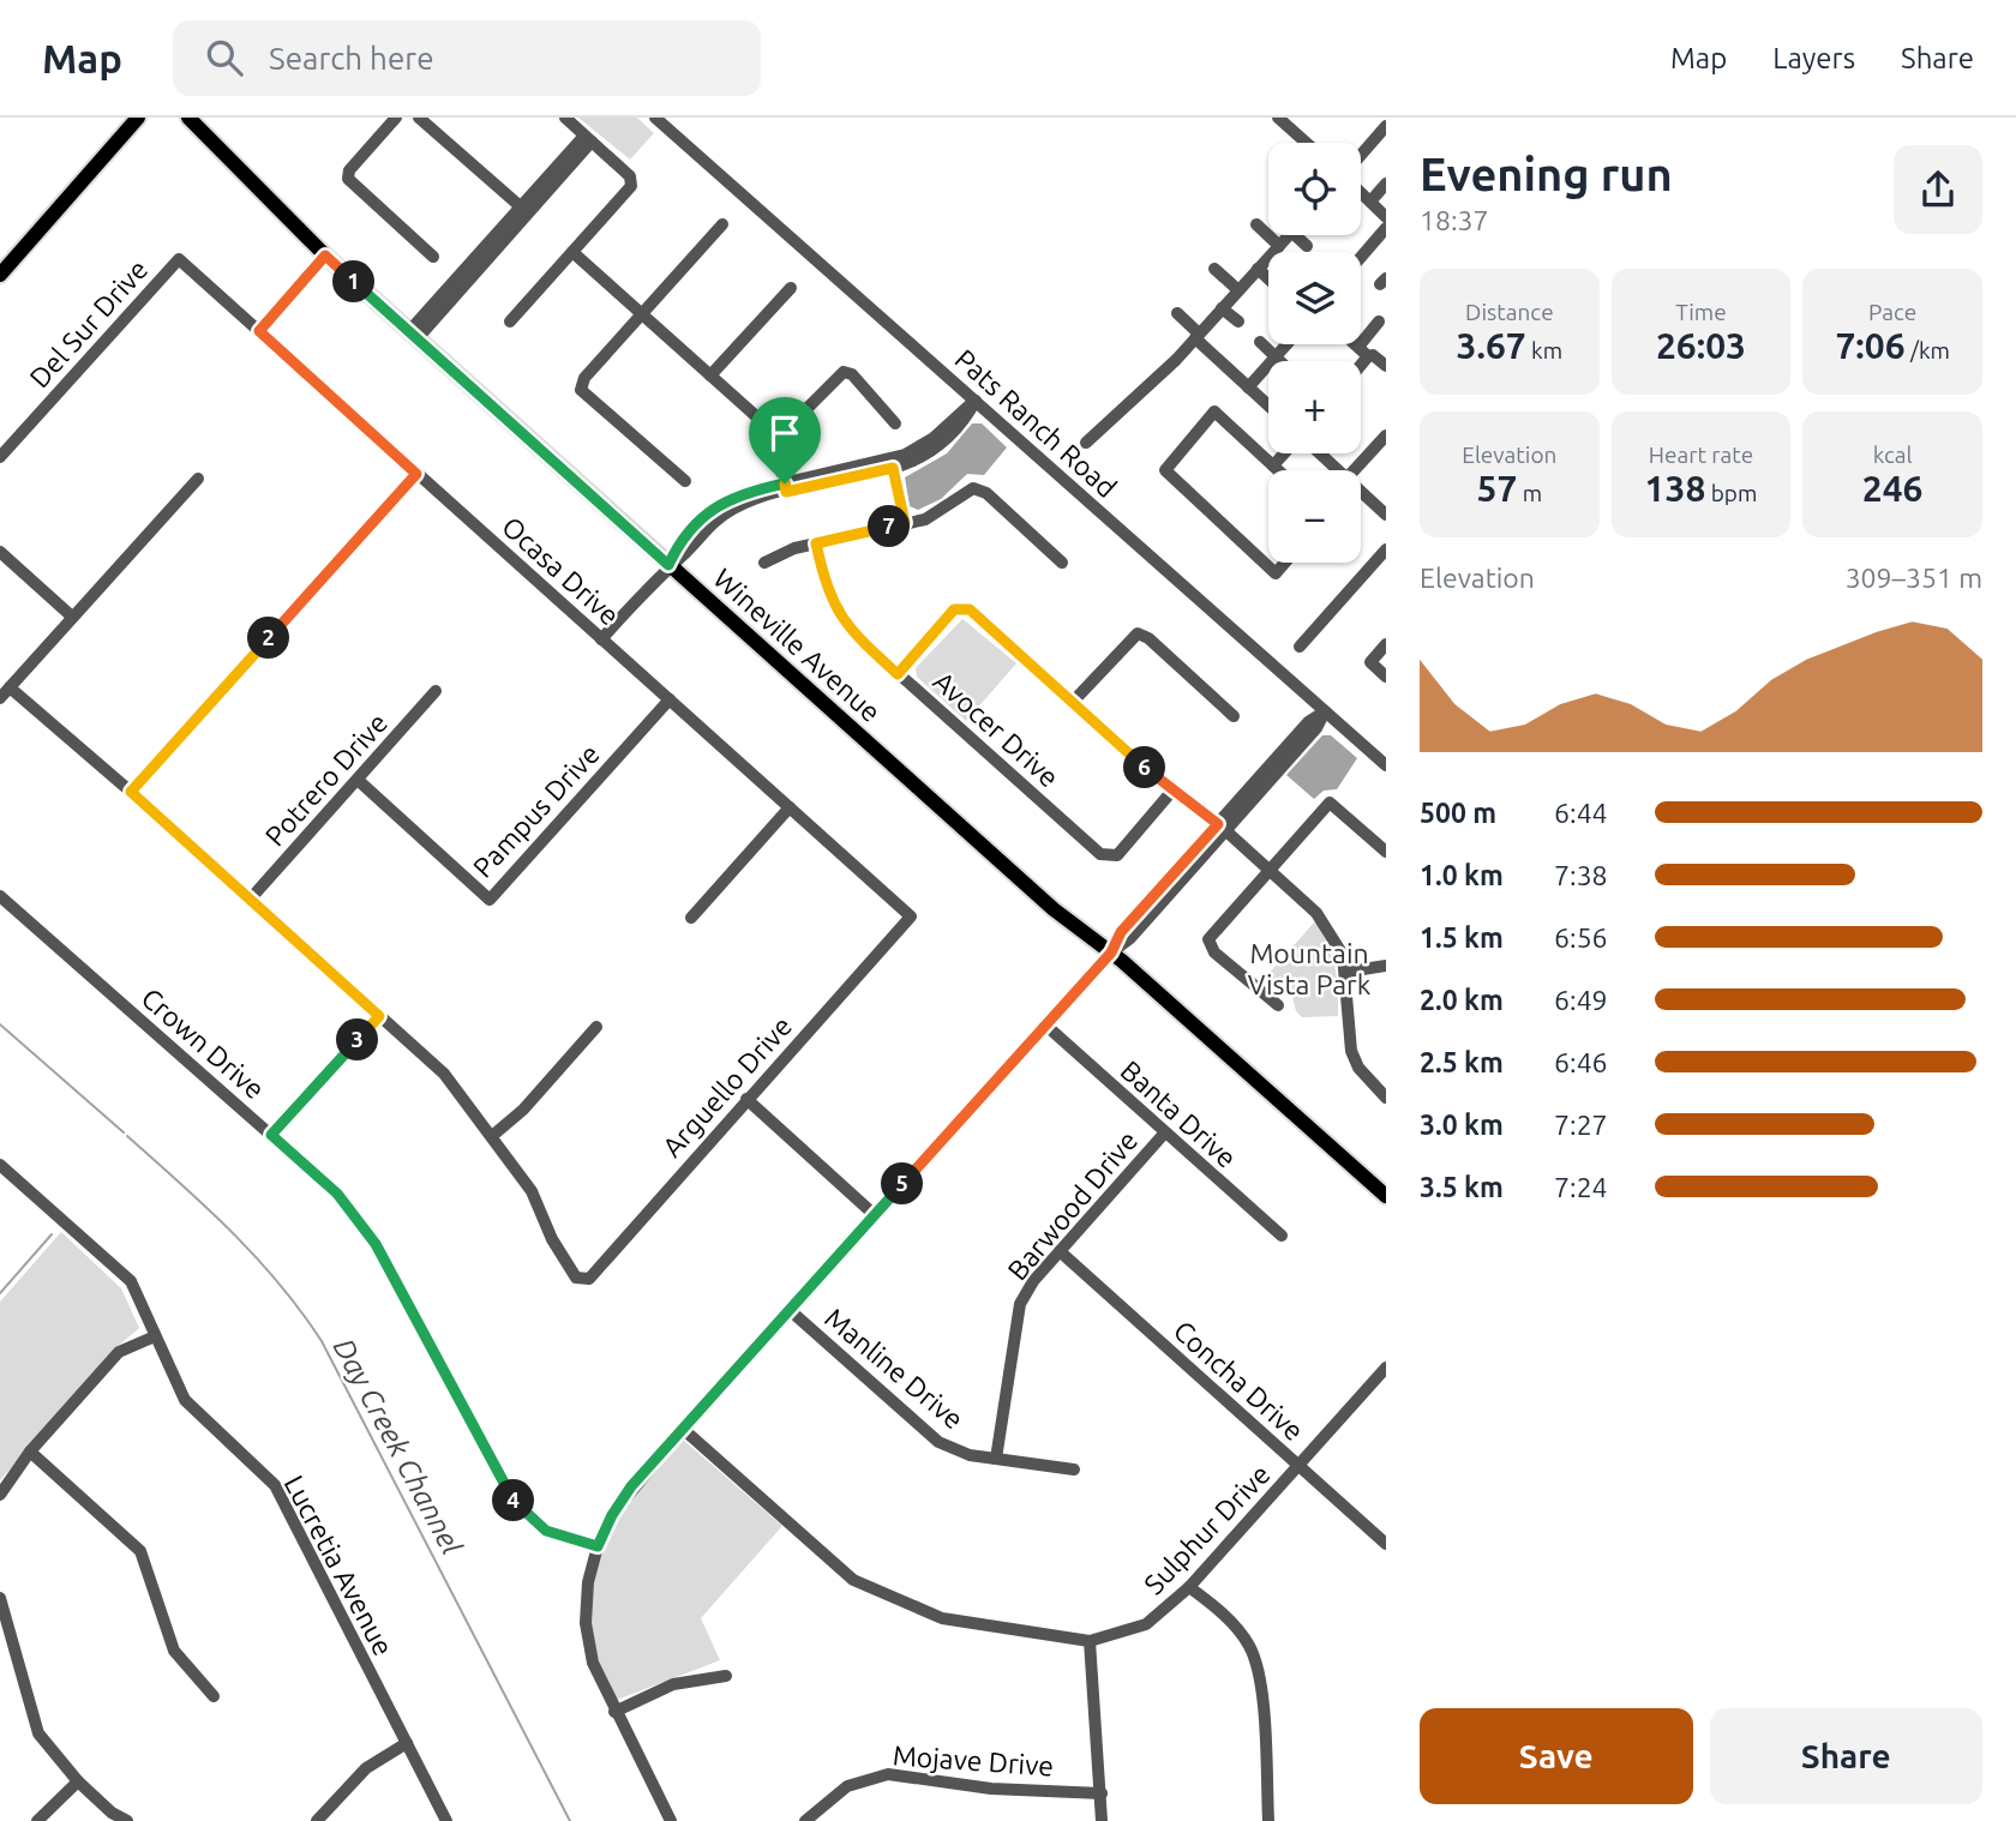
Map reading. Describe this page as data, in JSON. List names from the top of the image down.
{
  "streets": {
    "main road": ["Wineville Avenue"],
    "street": [
      "Del Sur Drive",
      "Pats Ranch Road",
      "Ocasa Drive",
      "Avocer Drive",
      "Potrero Drive",
      "Pampus Drive",
      "Crown Drive",
      "Arguello Drive",
      "Banta Drive",
      "Barwood Drive",
      "Manline Drive",
      "Concha Drive",
      "Sulphur Drive",
      "Lucretia Avenue",
      "Mojave Drive"
    ]
  },
  "crossings": [
    ["Del Sur Drive", "Ocasa Drive"],
    ["Ocasa Drive", "Pampus Drive"],
    ["Ocasa Drive", "Arguello Drive"],
    ["Potrero Drive", "Pampus Drive"],
    ["Banta Drive", "Barwood Drive"],
    ["Barwood Drive", "Manline Drive"],
    ["Barwood Drive", "Concha Drive"],
    ["Concha Drive", "Sulphur Drive"]
  ],
  "water": ["Day Creek Channel"],
  "parks": ["Mountain Vista Park"],
  "page": {
    "header": "Map",
    "search": "Search here",
    "nav": ["Map", "Layers", "Share"],
    "heading": ["Evening run", "18:37"],
    "map_buttons": ["+", "−"],
    "pins": [
      "1",
      "7",
      "2",
      "6",
      "3",
      "5",
      "4"
    ],
    "stats": [
      ["Distance", "3.67 km"],
      ["Time", "26:03"],
      ["Pace", "7:06 /km"],
      ["Elevation", "57 m"],
      ["Heart rate", "138 bpm"],
      ["kcal", "246"]
    ],
    "chart": ["Elevation", "309–351 m"],
    "list": [
      {
        "name": "500 m",
        "note": "6:44"
      },
      {
        "name": "1.0 km",
        "note": "7:38"
      },
      {
        "name": "1.5 km",
        "note": "6:56"
      },
      {
        "name": "2.0 km",
        "note": "6:49"
      },
      {
        "name": "2.5 km",
        "note": "6:46"
      },
      {
        "name": "3.0 km",
        "note": "7:27"
      },
      {
        "name": "3.5 km",
        "note": "7:24"
      }
    ],
    "buttons": ["Save", "Share"]
  }
}
